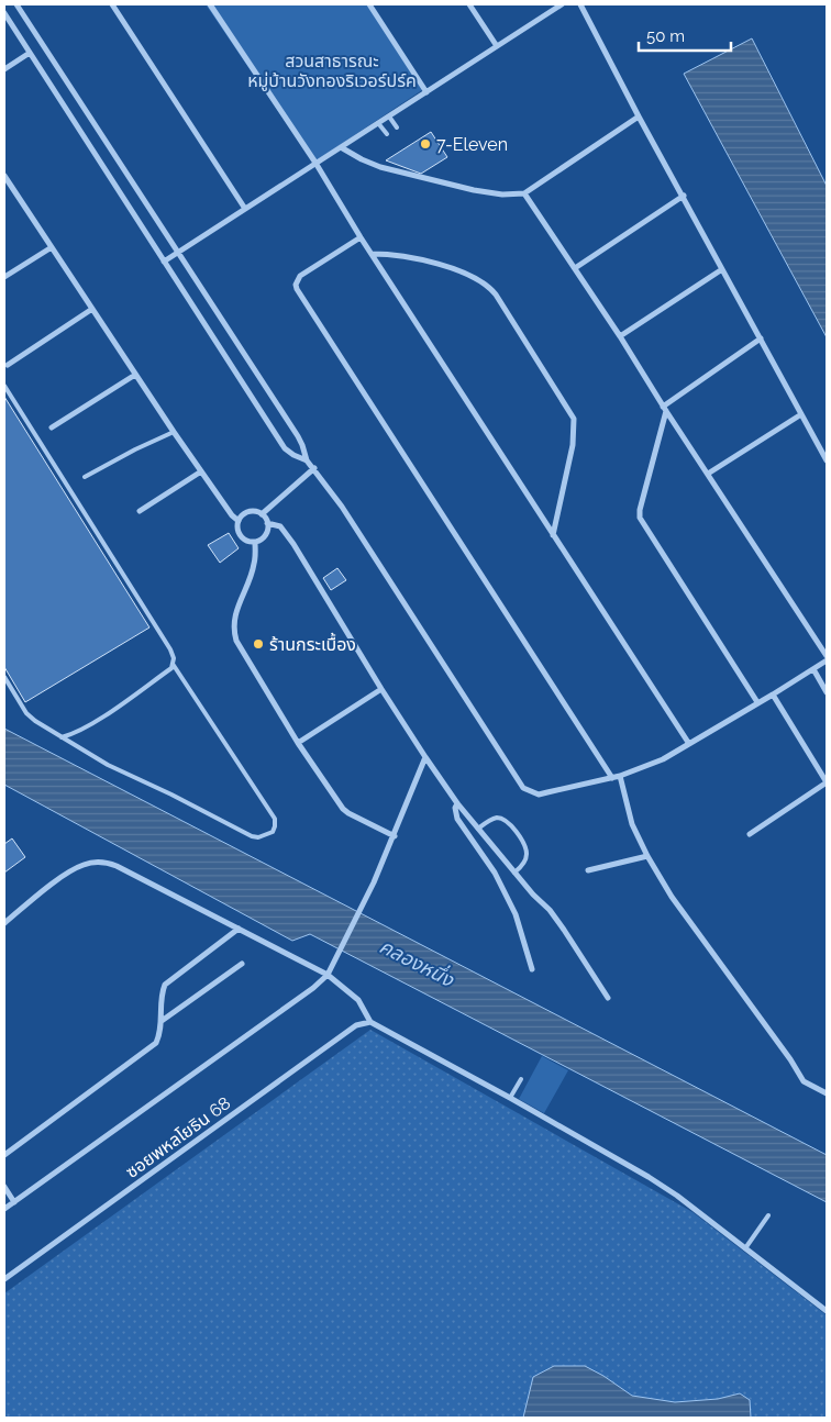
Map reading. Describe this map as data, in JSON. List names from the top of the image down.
{
  "streets": {
    "street": ["ซอยพหลโยธิน 68"]
  },
  "water": ["คลองหนึ่ง"],
  "parks": ["สวนสาธารณะ หมู่บ้านวังทองริเวอร์ปร์ค"],
  "places": ["7-Eleven", "ร้านกระเบื้อง"],
  "scale_bar": "50 m"
}
